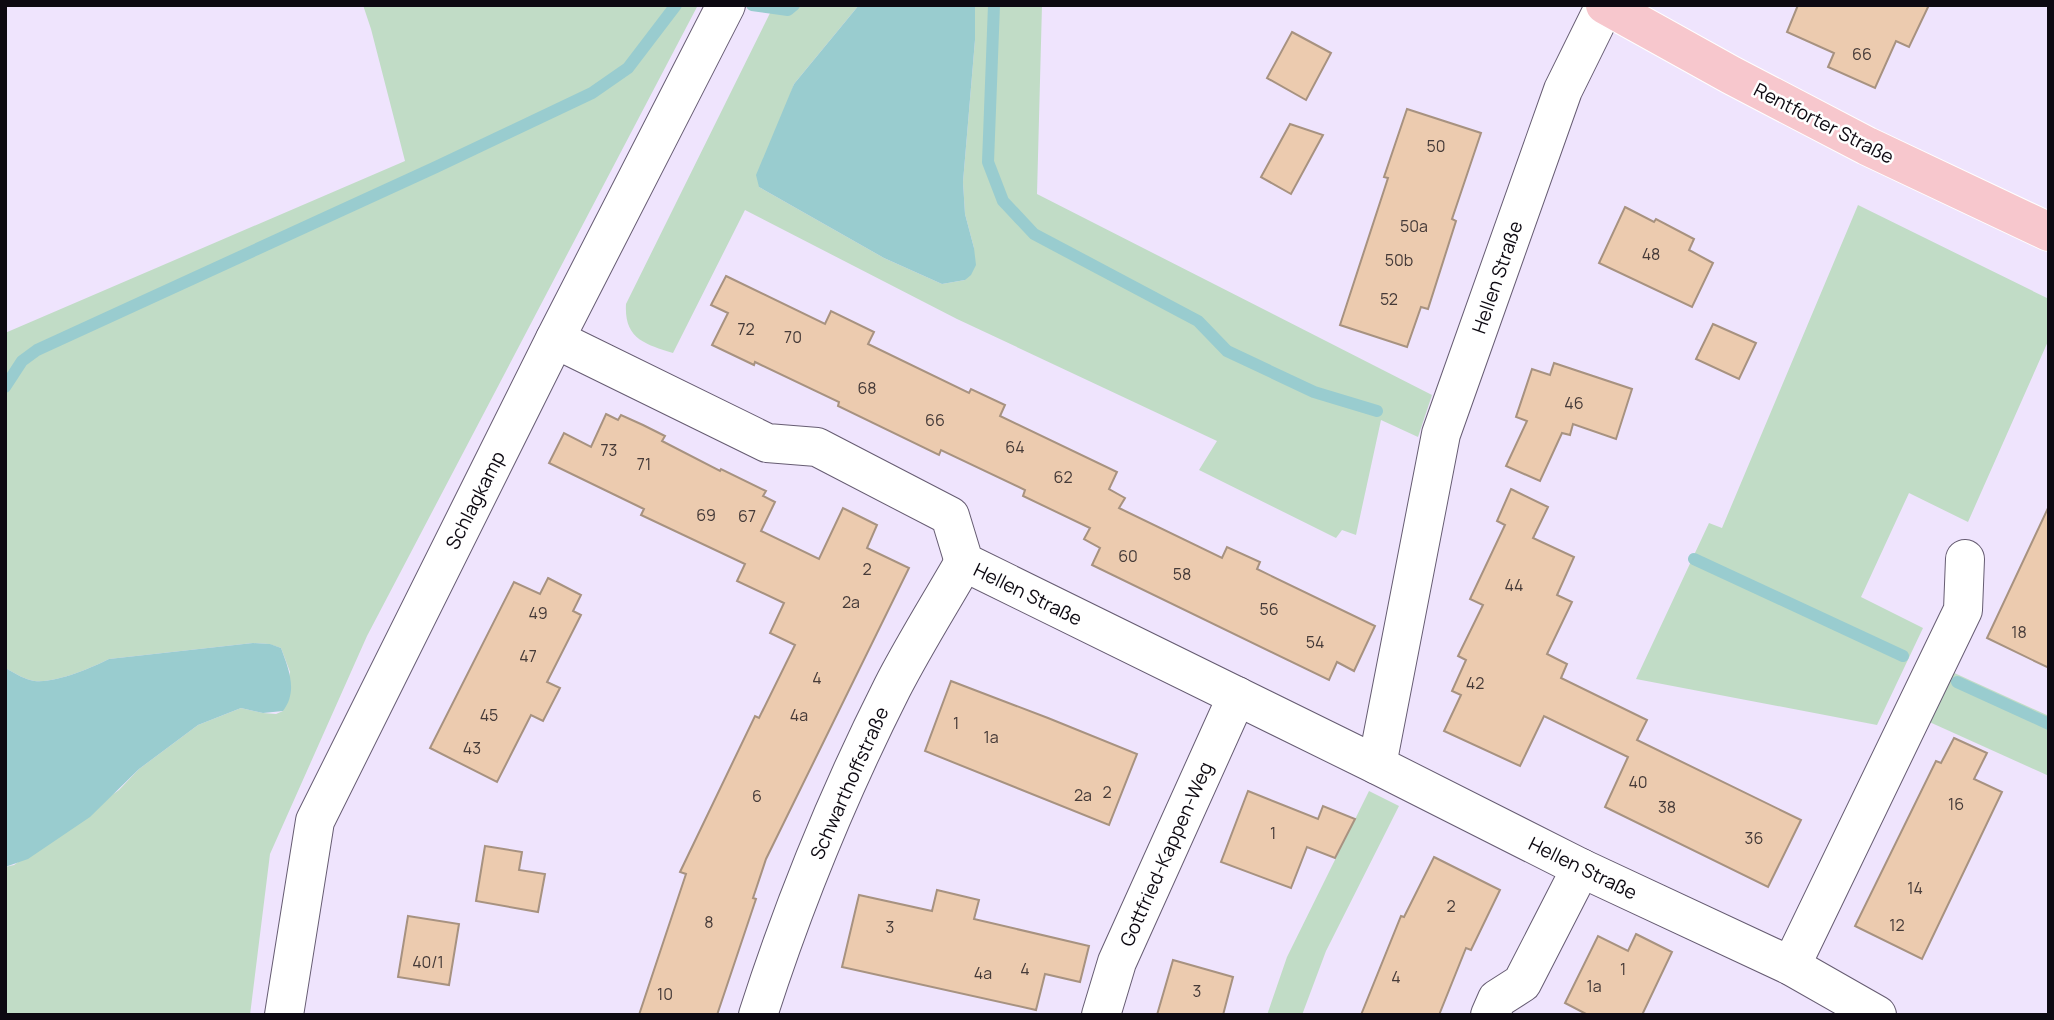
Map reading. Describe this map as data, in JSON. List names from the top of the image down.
{
  "streets": {
    "main road": ["Rentforter Straße"],
    "street": [
      "Hellen Straße",
      "Schlagkamp",
      "Schwarthoffstraße",
      "Gottfried-Kappen-Weg"
    ]
  },
  "crossings": [
    ["Rentforter Straße", "Hellen Straße"],
    ["Hellen Straße", "Schlagkamp"],
    ["Hellen Straße", "Schwarthoffstraße"],
    ["Hellen Straße", "Gottfried-Kappen-Weg"]
  ],
  "house_numbers": [
    "66",
    "50",
    "50a",
    "48",
    "50b",
    "52",
    "72",
    "70",
    "68",
    "46",
    "66",
    "64",
    "73",
    "71",
    "62",
    "69",
    "67",
    "60",
    "2",
    "58",
    "44",
    "2a",
    "56",
    "49",
    "18",
    "54",
    "47",
    "4",
    "42",
    "45",
    "4a",
    "1",
    "1a",
    "43",
    "40",
    "2",
    "2a",
    "6",
    "16",
    "38",
    "1",
    "36",
    "14",
    "2",
    "8",
    "12",
    "3",
    "40/1",
    "4",
    "1",
    "4a",
    "4",
    "1a",
    "3",
    "10"
  ]
}
